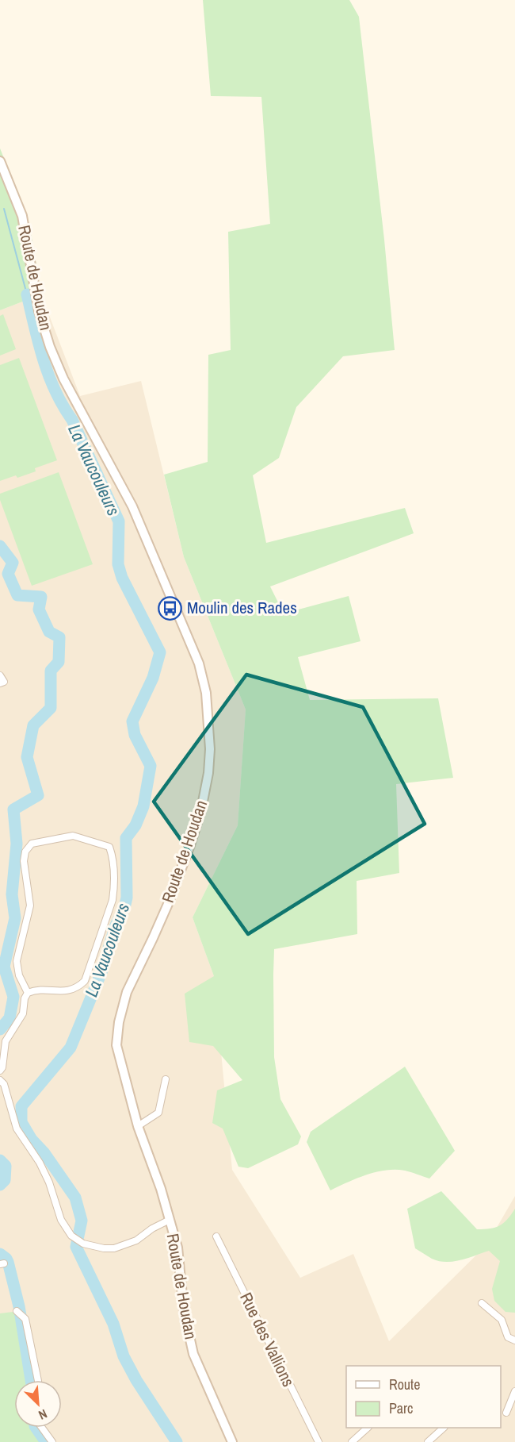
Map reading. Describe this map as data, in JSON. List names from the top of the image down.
{
  "streets": {
    "street": ["Route de Houdan", "Rue des Vallions"]
  },
  "water": ["La Vaucouleurs"],
  "places": {
    "bus stop": ["Moulin des Rades"]
  },
  "legend": ["Route", "Parc"],
  "north": "bottom right"
}
